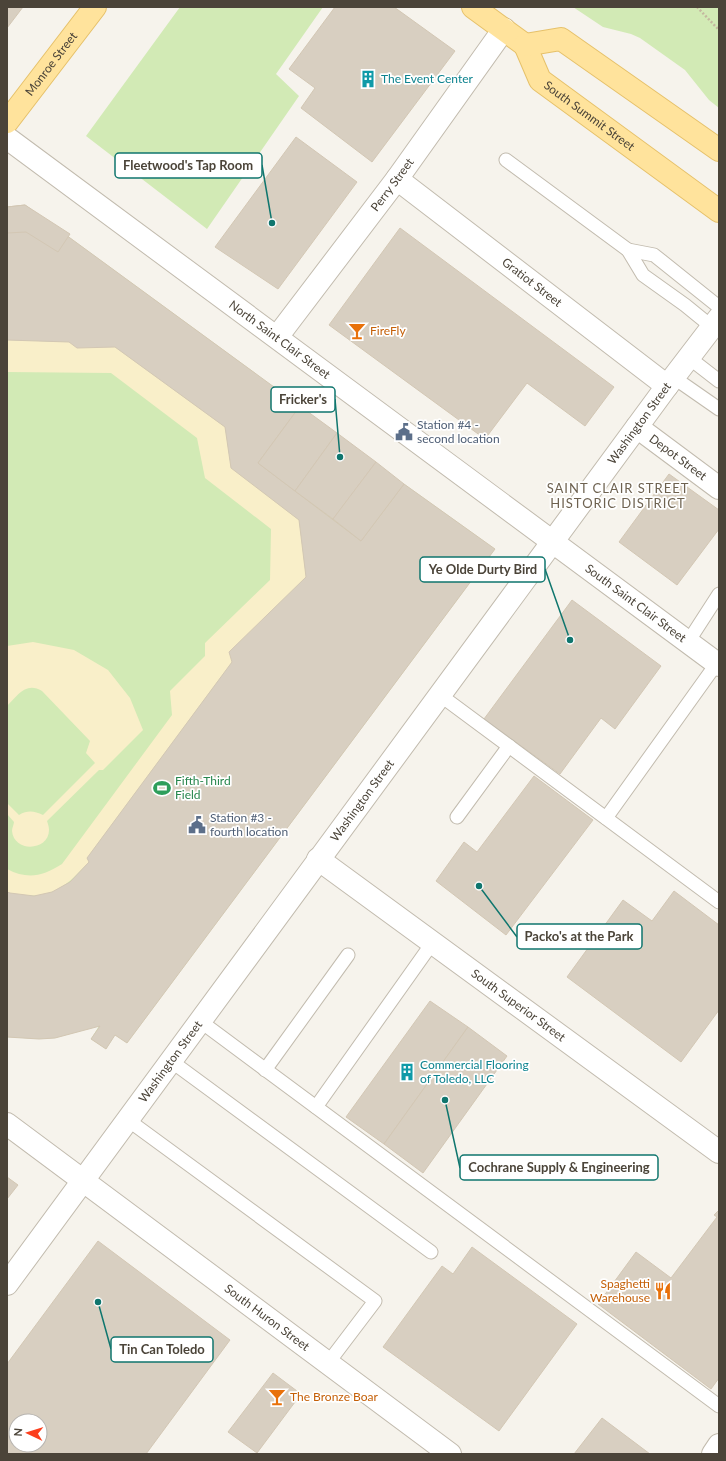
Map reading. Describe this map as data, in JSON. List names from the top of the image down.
{
  "streets": {
    "main road": ["Monroe Street", "South Summit Street"],
    "street": [
      "Perry Street",
      "Gratiot Street",
      "North Saint Clair Street",
      "Washington Street",
      "Depot Street",
      "South Saint Clair Street",
      "South Superior Street",
      "South Huron Street"
    ]
  },
  "crossings": [
    ["Perry Street", "Gratiot Street"],
    ["Perry Street", "North Saint Clair Street"],
    ["Gratiot Street", "Washington Street"],
    ["North Saint Clair Street", "Washington Street"],
    ["North Saint Clair Street", "South Saint Clair Street"],
    ["Washington Street", "Depot Street"],
    ["Washington Street", "South Saint Clair Street"],
    ["Washington Street", "South Superior Street"],
    ["Washington Street", "South Huron Street"]
  ],
  "districts": ["SAINT CLAIR STREET HISTORIC DISTRICT"],
  "places": {
    "building": ["The Event Center", "Commercial Flooring of Toledo, LLC"],
    "other": [
      "Fleetwood's Tap Room",
      "Fricker's",
      "Ye Olde Durty Bird",
      "Packo's at the Park",
      "Cochrane Supply & Engineering",
      "Tin Can Toledo"
    ],
    "bar": ["FireFly", "The Bronze Boar"],
    "public building": ["Station #4 - second location", "Station #3 - fourth location"],
    "sports": ["Fifth-Third Field"],
    "restaurant": ["Spaghetti Warehouse"]
  },
  "north": "left"
}
